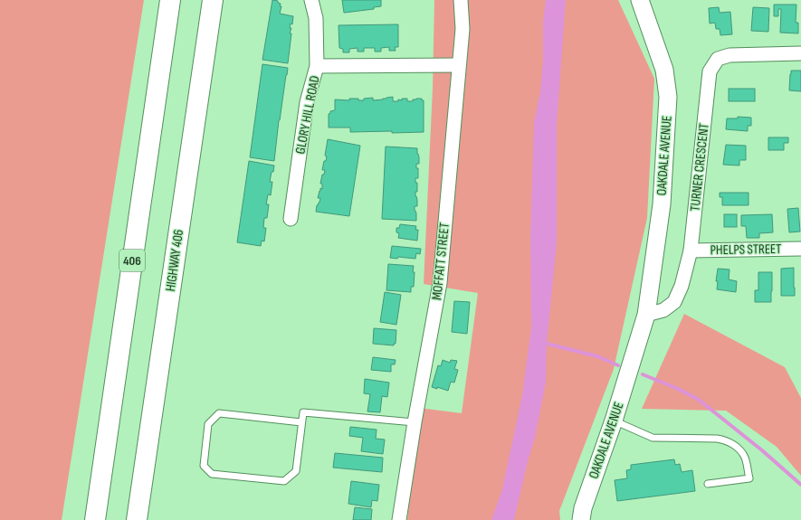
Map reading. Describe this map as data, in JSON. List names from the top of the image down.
{
  "streets": {
    "highway": ["406", "HIGHWAY 406"],
    "street": [
      "GLORY HILL ROAD",
      "OAKDALE AVENUE",
      "TURNER CRESCENT",
      "PHELPS STREET",
      "MOFFATT STREET"
    ]
  },
  "crossings": [
    ["GLORY HILL ROAD", "MOFFATT STREET"],
    ["OAKDALE AVENUE", "TURNER CRESCENT"],
    ["TURNER CRESCENT", "PHELPS STREET"]
  ]
}
